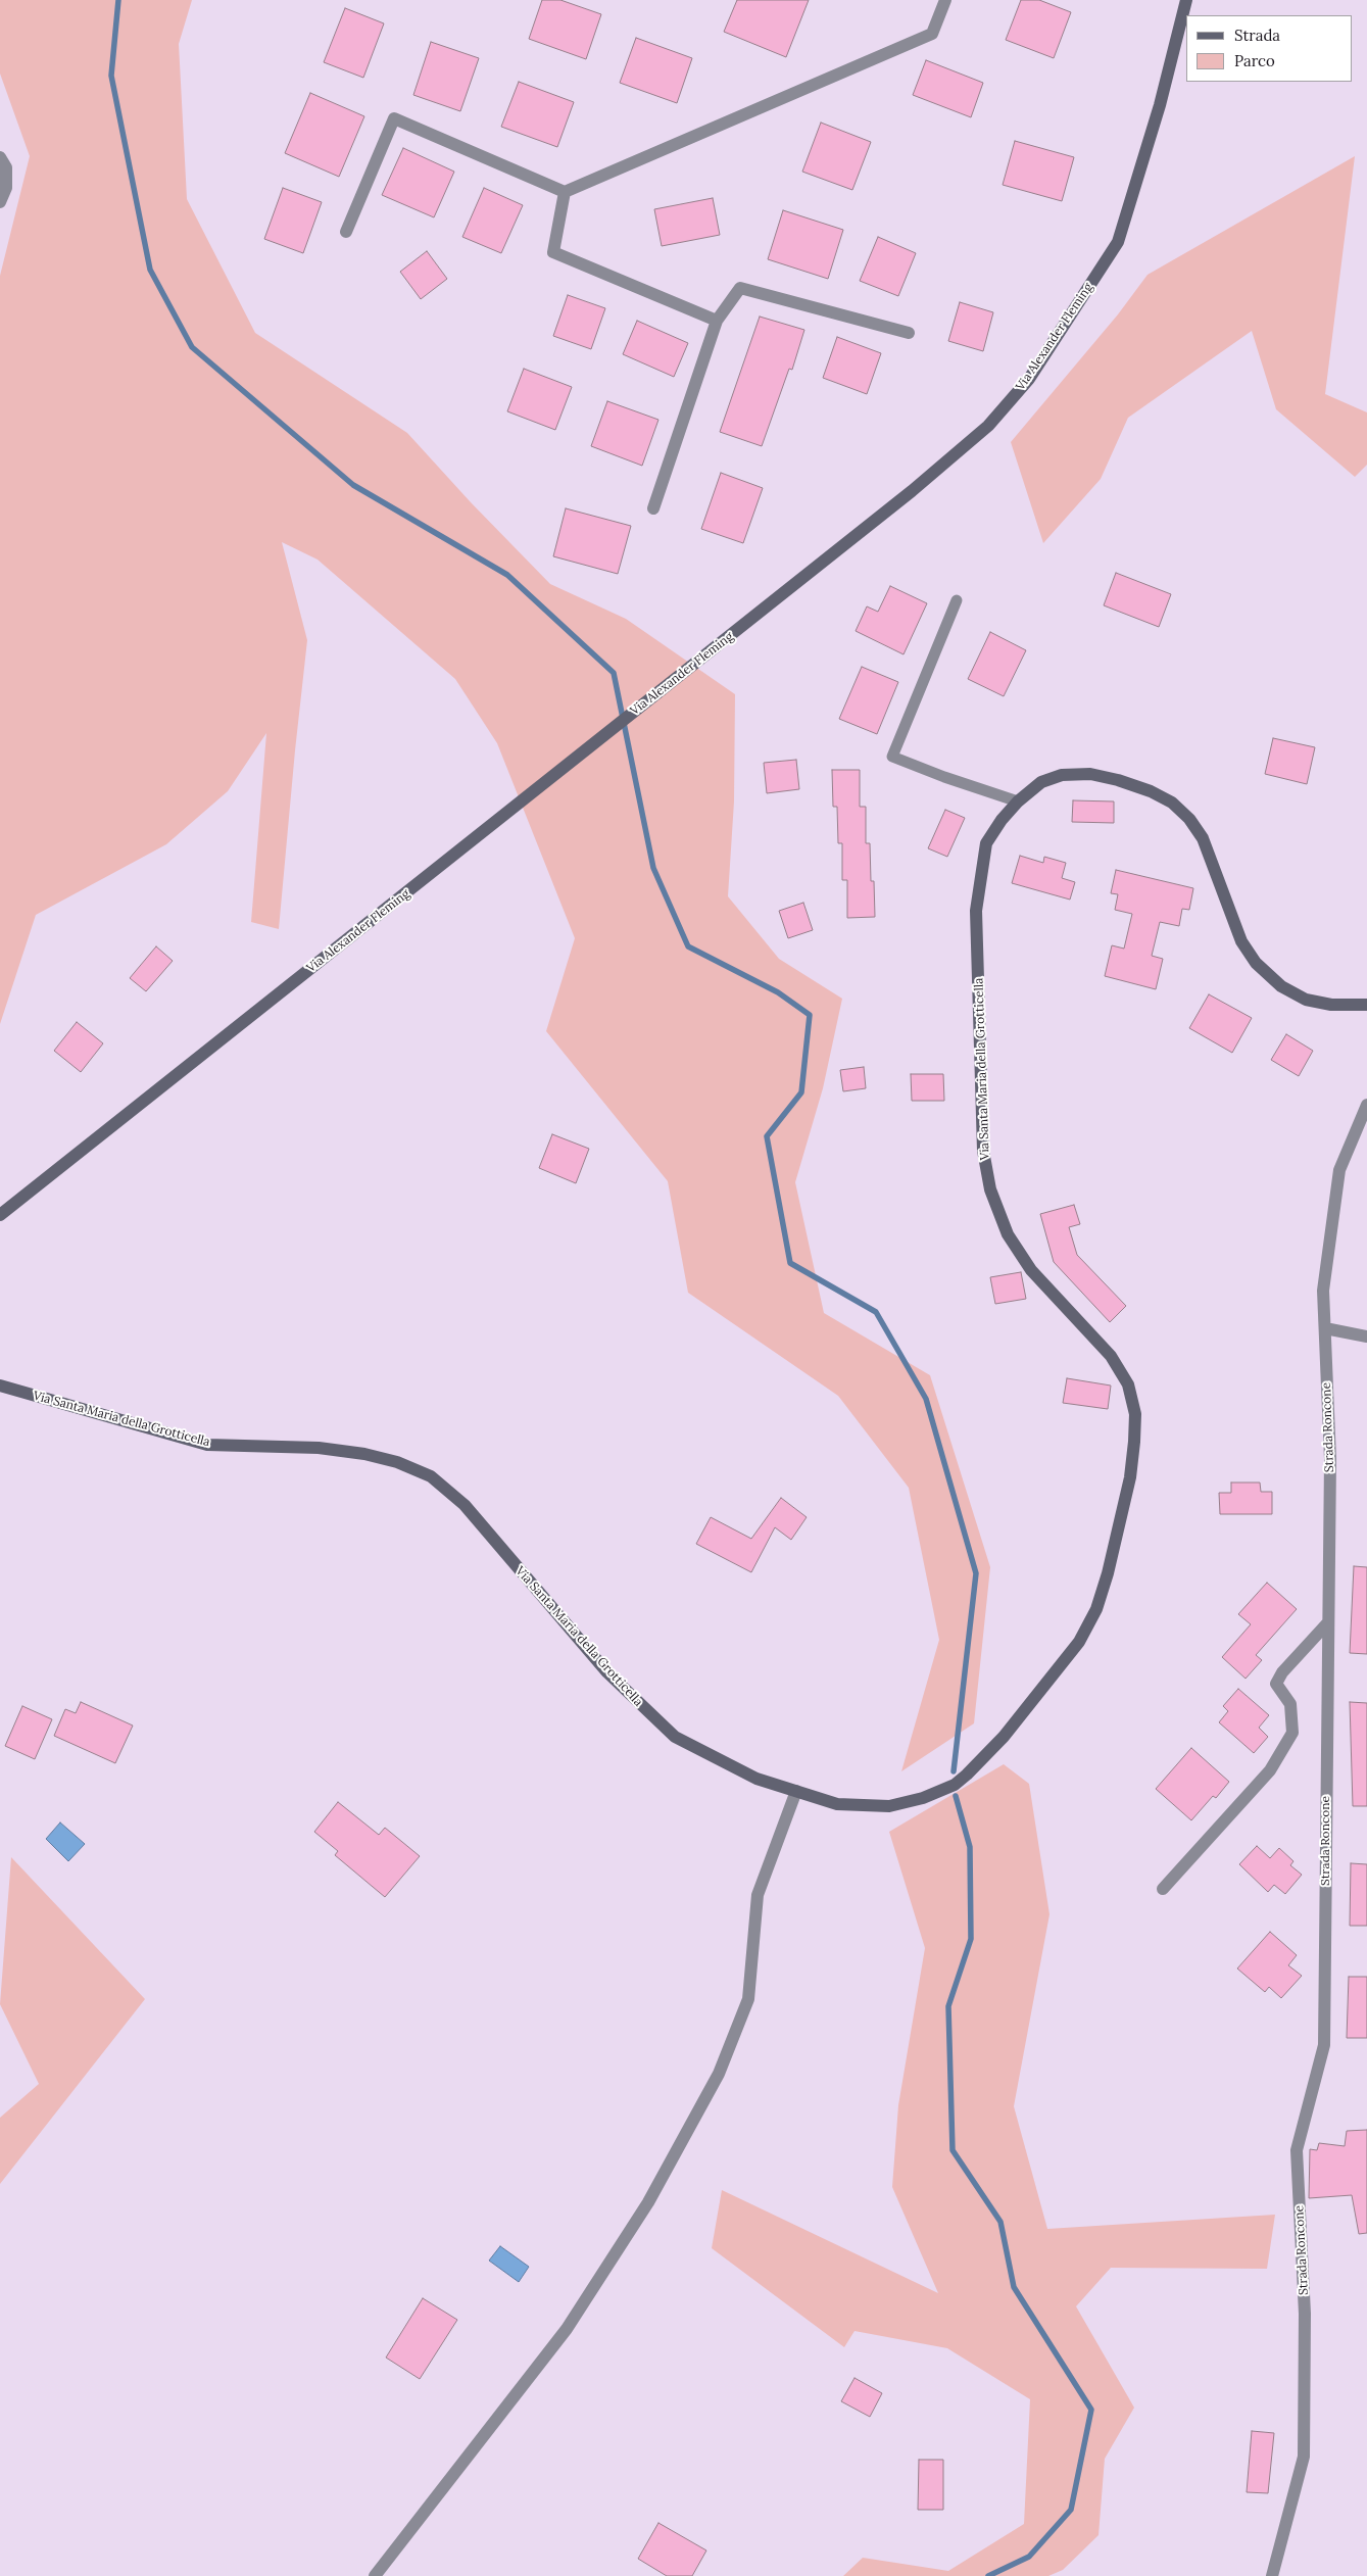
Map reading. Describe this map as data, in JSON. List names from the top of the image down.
{
  "streets": {
    "street": ["Via Alexander Fleming", "Via Santa Maria della Grotticella", "Strada Roncone"]
  },
  "legend": ["Strada", "Parco"]
}
